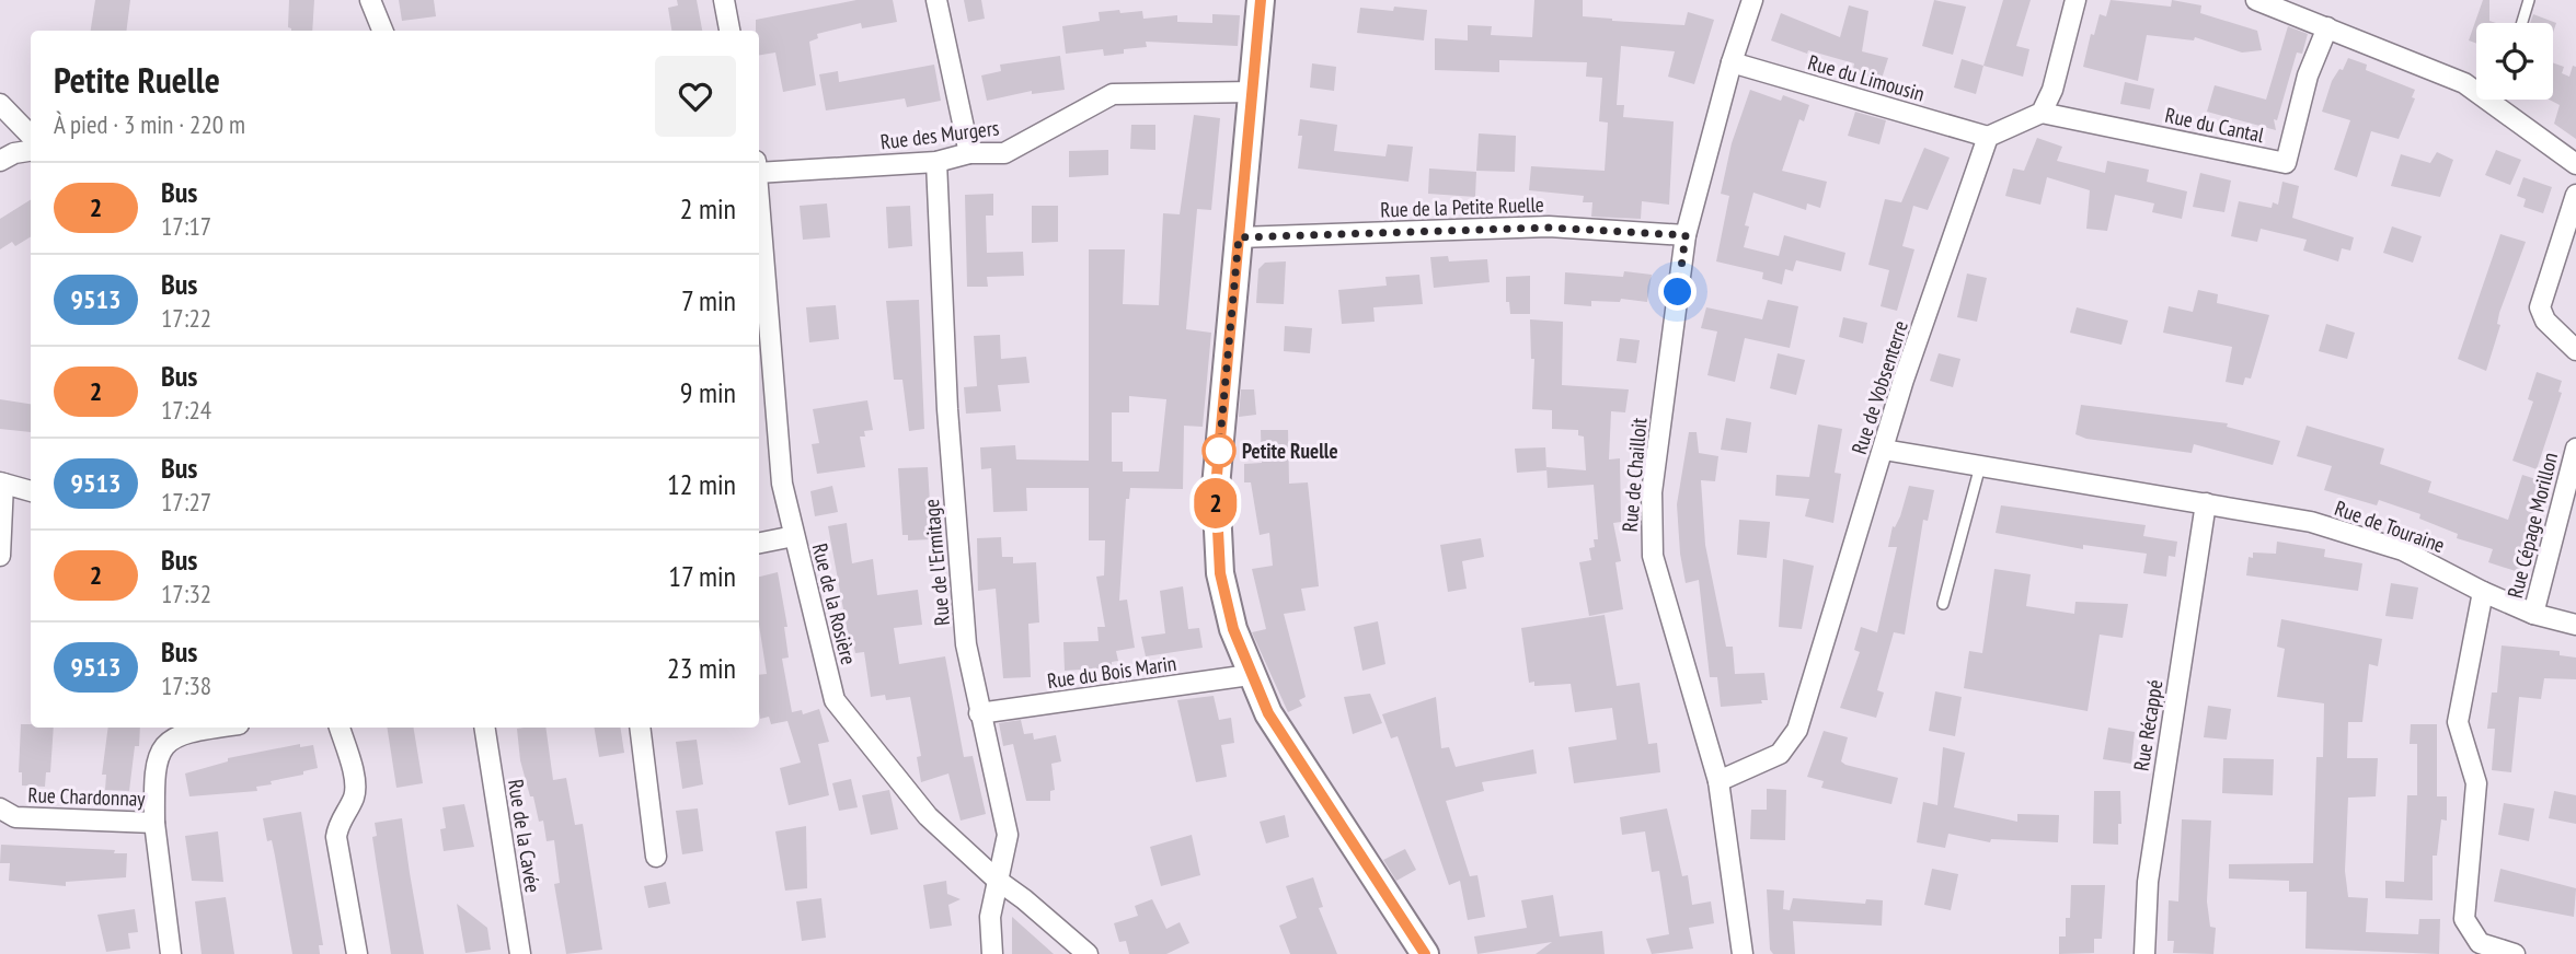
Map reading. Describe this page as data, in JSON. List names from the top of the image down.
{
  "streets": {
    "street": [
      "Rue du Limousin",
      "Rue du Cantal",
      "Rue des Murgers",
      "Rue de la Petite Ruelle",
      "Rue de Vobsenterre",
      "Rue de Chailloit",
      "Rue Cépage Morillon",
      "Rue de Touraine",
      "Rue de l'Ermitage",
      "Rue de la Rosière",
      "Rue du Bois Marin",
      "Rue Récappé",
      "Rue Chardonnay",
      "Rue de la Cavée"
    ]
  },
  "crossings": [
    ["Rue du Limousin", "Rue de Vobsenterre"],
    ["Rue du Limousin", "Rue de Chailloit"],
    ["Rue des Murgers", "Rue de l'Ermitage"],
    ["Rue de la Petite Ruelle", "Rue de Chailloit"],
    ["Rue de Vobsenterre", "Rue de Chailloit"],
    ["Rue de Vobsenterre", "Rue de Touraine"],
    ["Rue Cépage Morillon", "Rue de Touraine"],
    ["Rue de Touraine", "Rue Récappé"],
    ["Rue de l'Ermitage", "Rue de la Rosière"],
    ["Rue de l'Ermitage", "Rue du Bois Marin"]
  ],
  "places": ["Petite Ruelle"],
  "lines": ["bus line 2"],
  "page": {
    "on_map": "2",
    "heading": ["Petite Ruelle", "À pied · 3 min · 220 m"],
    "list": [
      {
        "mark": "2",
        "name": "Bus",
        "note": "17:17",
        "value": "2 min"
      },
      {
        "mark": "9513",
        "name": "Bus",
        "note": "17:22",
        "value": "7 min"
      },
      {
        "mark": "2",
        "name": "Bus",
        "note": "17:24",
        "value": "9 min"
      },
      {
        "mark": "9513",
        "name": "Bus",
        "note": "17:27",
        "value": "12 min"
      },
      {
        "mark": "2",
        "name": "Bus",
        "note": "17:32",
        "value": "17 min"
      },
      {
        "mark": "9513",
        "name": "Bus",
        "note": "17:38",
        "value": "23 min"
      }
    ]
  }
}
